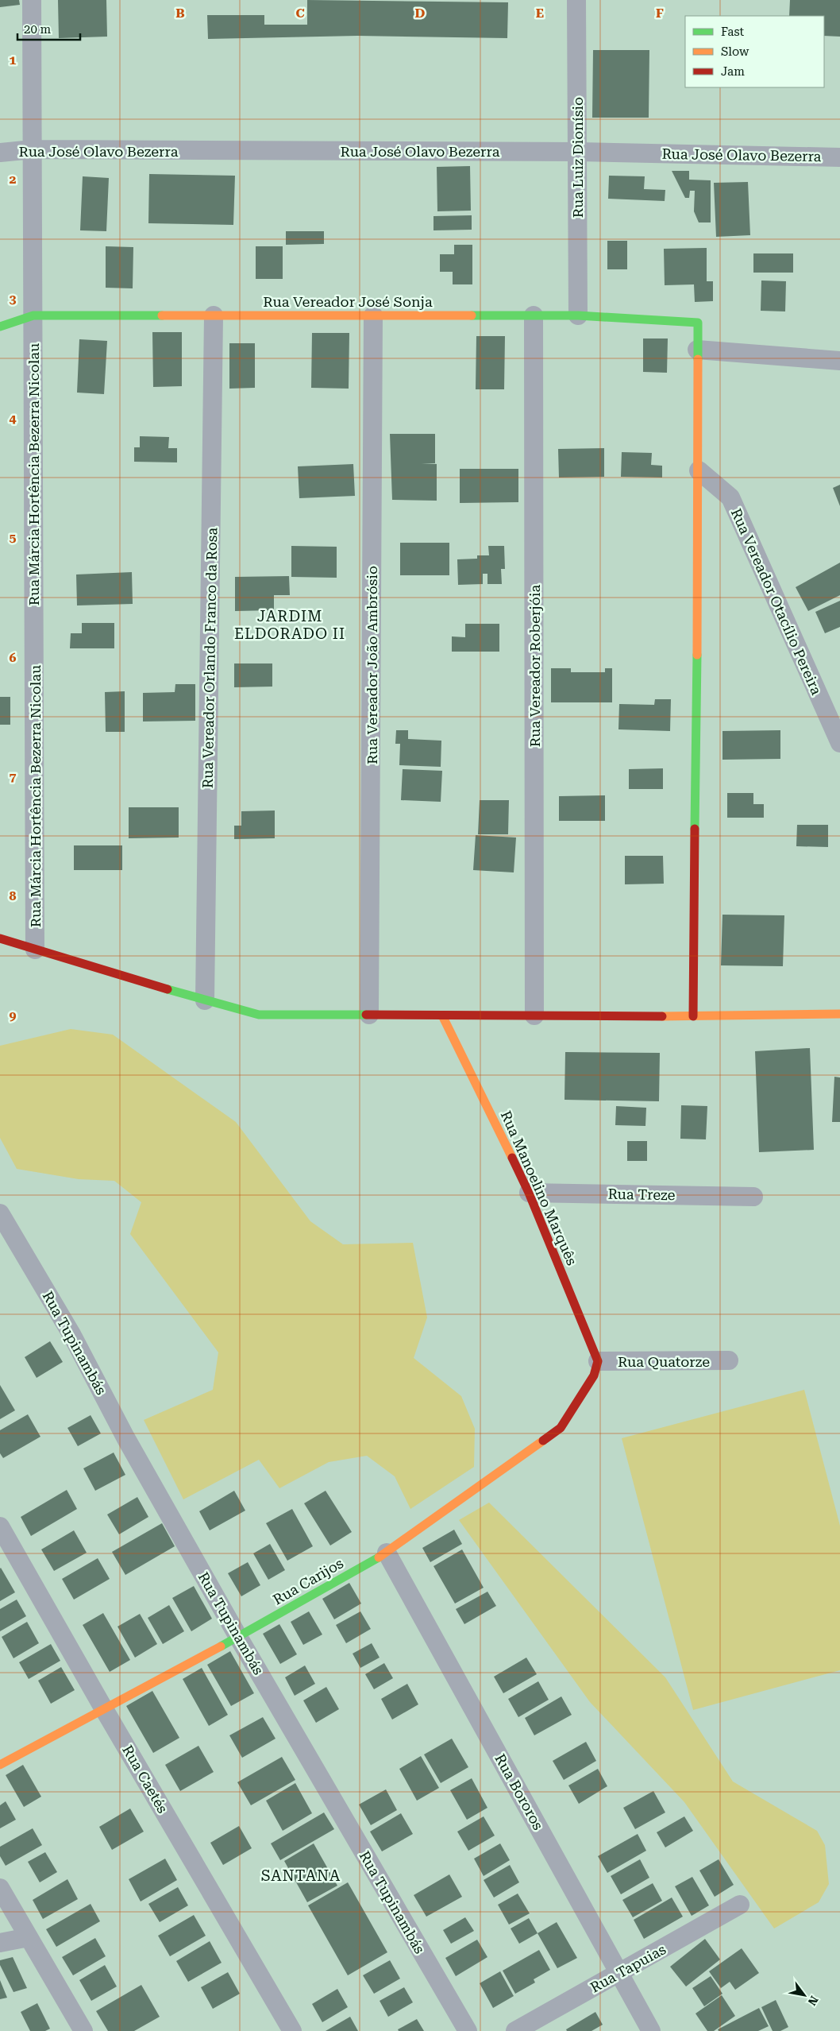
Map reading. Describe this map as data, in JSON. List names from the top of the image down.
{
  "streets": {
    "street": [
      "Rua José Olavo Bezerra",
      "Rua Luiz Dionísio",
      "Rua Vereador José Sonja",
      "Rua Márcia Hortência Bezerra Nicolau",
      "Rua Vereador Otacílio Pereira",
      "Rua Vereador Orlando Franco da Rosa",
      "Rua Vereador João Ambrósio",
      "Rua Vereador Roberjóia",
      "Rua Manoelino Marquês",
      "Rua Treze",
      "Rua Tupinambás",
      "Rua Quatorze",
      "Rua Carijos",
      "Rua Caetés",
      "Rua Bororos",
      "Rua Tapuias"
    ]
  },
  "crossings": [
    ["Rua José Olavo Bezerra", "Rua Luiz Dionísio"],
    ["Rua José Olavo Bezerra", "Rua Márcia Hortência Bezerra Nicolau"],
    ["Rua Luiz Dionísio", "Rua Vereador José Sonja"],
    ["Rua Vereador José Sonja", "Rua Márcia Hortência Bezerra Nicolau"],
    ["Rua Vereador José Sonja", "Rua Vereador Orlando Franco da Rosa"],
    ["Rua Vereador José Sonja", "Rua Vereador João Ambrósio"],
    ["Rua Vereador José Sonja", "Rua Vereador Roberjóia"],
    ["Rua Manoelino Marquês", "Rua Treze"],
    ["Rua Manoelino Marquês", "Rua Quatorze"],
    ["Rua Manoelino Marquês", "Rua Carijos"],
    ["Rua Tupinambás", "Rua Carijos"],
    ["Rua Quatorze", "Rua Carijos"],
    ["Rua Carijos", "Rua Caetés"],
    ["Rua Carijos", "Rua Bororos"],
    ["Rua Bororos", "Rua Tapuias"]
  ],
  "districts": ["JARDIM ELDORADO II", "SANTANA"],
  "legend": ["Fast", "Slow", "Jam"],
  "scale_bar": "20 m",
  "north": "bottom right",
  "grid": {
    "columns": [
      "B",
      "C",
      "D",
      "E",
      "F"
    ],
    "rows": [
      "1",
      "2",
      "3",
      "4",
      "5",
      "6",
      "7",
      "8",
      "9"
    ]
  }
}
